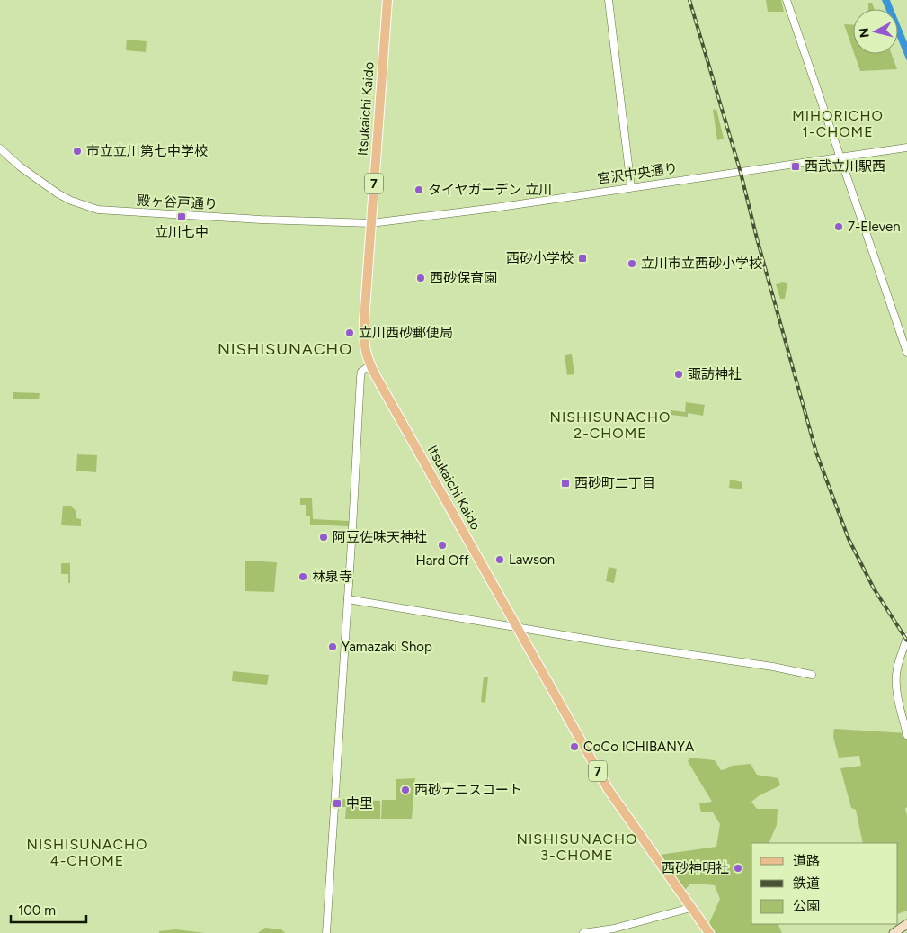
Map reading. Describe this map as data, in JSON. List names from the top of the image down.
{
  "streets": {
    "main road": ["Itsukaichi Kaido", "7"],
    "street": ["宮沢中央通り", "殿ヶ谷戸通り"]
  },
  "crossings": [
    ["Itsukaichi Kaido", "宮沢中央通り"],
    ["Itsukaichi Kaido", "殿ヶ谷戸通り"],
    ["宮沢中央通り", "殿ヶ谷戸通り"]
  ],
  "districts": [
    "MIHORICHO 1-CHOME",
    "NISHISUNACHO",
    "NISHISUNACHO 2-CHOME",
    "NISHISUNACHO 3-CHOME",
    "NISHISUNACHO 4-CHOME"
  ],
  "places": {
    "other": [
      "市立立川第七中学校",
      "タイヤガーデン 立川",
      "7-Eleven",
      "立川市立西砂小学校",
      "西砂保育園",
      "立川西砂郵便局",
      "諏訪神社",
      "阿豆佐味天神社",
      "Hard Off",
      "Lawson",
      "林泉寺",
      "Yamazaki Shop",
      "CoCo ICHIBANYA",
      "西砂テニスコート",
      "西砂神明社"
    ],
    "transit": [
      "西武立川駅西",
      "立川七中",
      "西砂小学校",
      "西砂町二丁目",
      "中里"
    ]
  },
  "legend": ["道路", "鉄道", "公園"],
  "scale_bar": "100 m",
  "north": "left"
}
